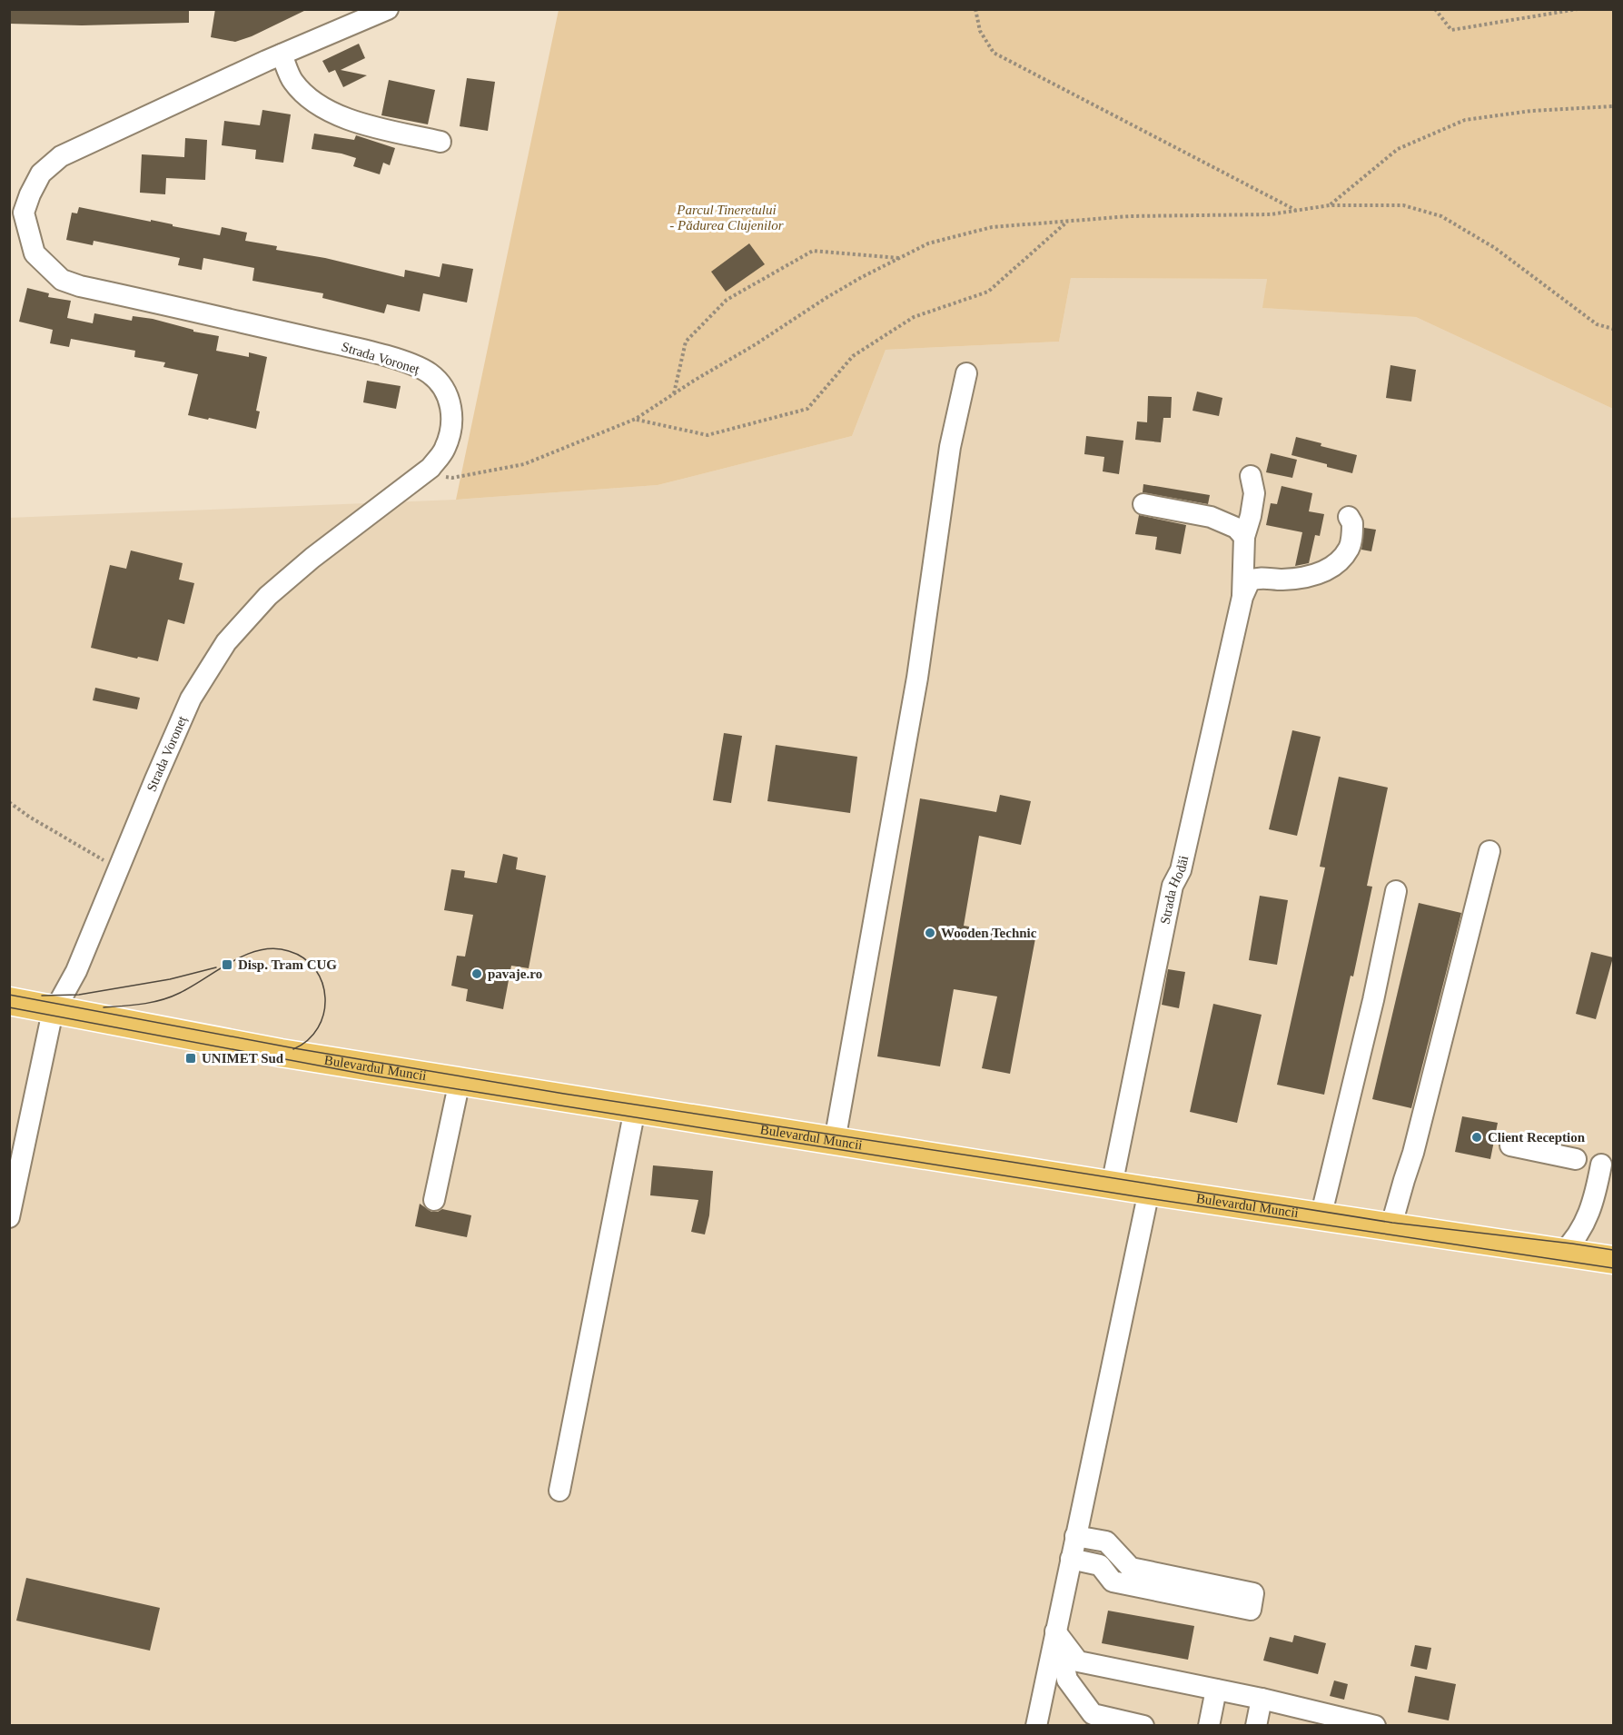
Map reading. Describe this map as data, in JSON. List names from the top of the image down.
{
  "streets": {
    "main road": ["Bulevardul Muncii"],
    "street": ["Strada Voroneț", "Strada Hodăi"]
  },
  "crossings": [
    ["Strada Voroneț", "Bulevardul Muncii"],
    ["Strada Hodăi", "Bulevardul Muncii"]
  ],
  "parks": ["Parcul Tineretului - Pădurea Clujenilor"],
  "places": {
    "other": ["Wooden Technic", "pavaje.ro", "Client Reception"],
    "transit": ["Disp. Tram CUG", "UNIMET Sud"]
  }
}
